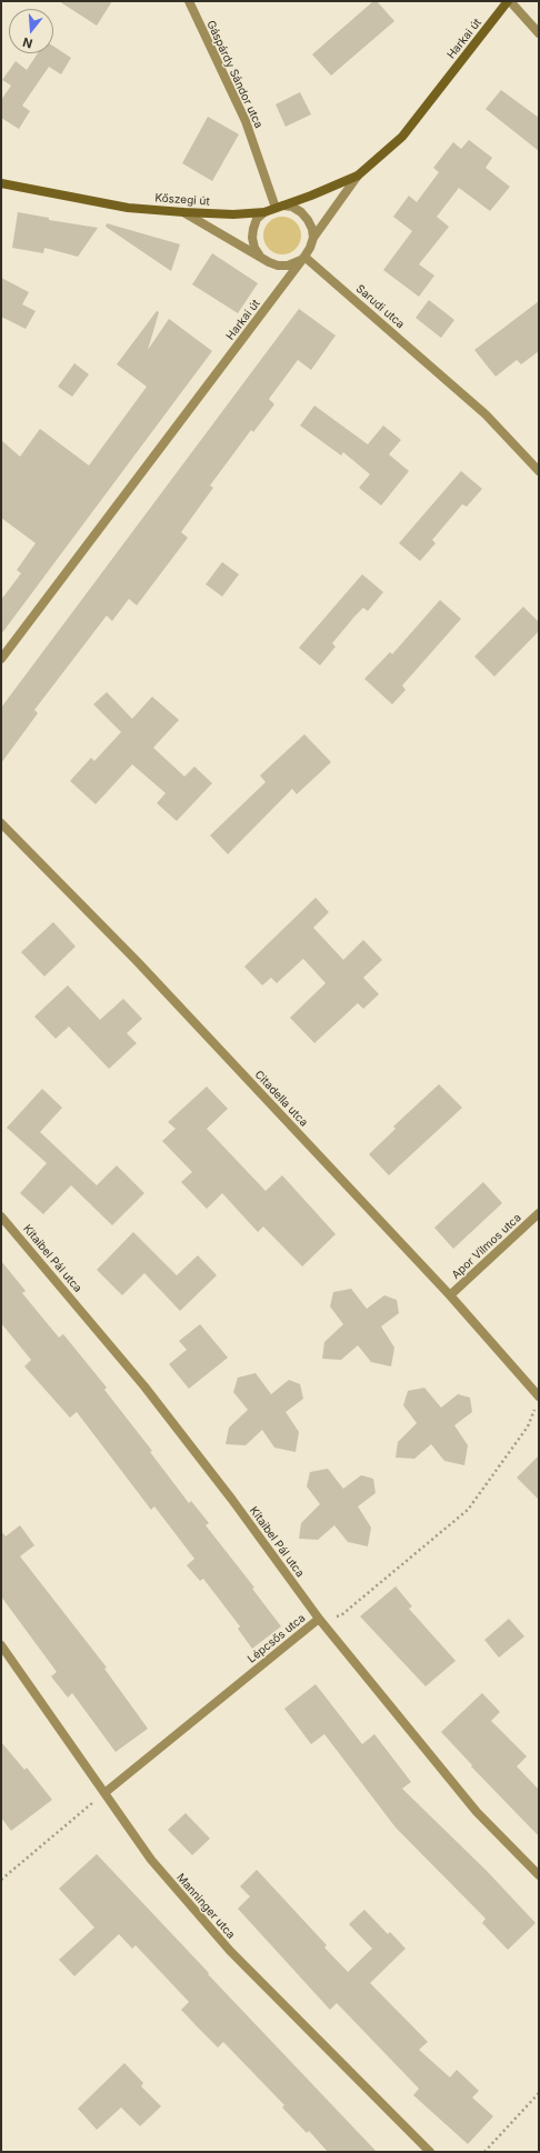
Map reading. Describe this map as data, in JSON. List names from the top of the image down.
{
  "streets": {
    "main road": ["Harkai út", "Kőszegi út"],
    "street": [
      "Gáspárdy Sándor utca",
      "Sarudi utca",
      "Citadella utca",
      "Apor Vilmos utca",
      "Kitaibel Pál utca",
      "Lépcsős utca",
      "Manninger utca"
    ]
  },
  "crossings": [
    ["Harkai út", "Gáspárdy Sándor utca"],
    ["Harkai út", "Kőszegi út"],
    ["Harkai út", "Sarudi utca"],
    ["Gáspárdy Sándor utca", "Kőszegi út"],
    ["Gáspárdy Sándor utca", "Sarudi utca"],
    ["Kőszegi út", "Sarudi utca"],
    ["Citadella utca", "Apor Vilmos utca"],
    ["Kitaibel Pál utca", "Lépcsős utca"],
    ["Lépcsős utca", "Manninger utca"]
  ],
  "north": "bottom"
}
